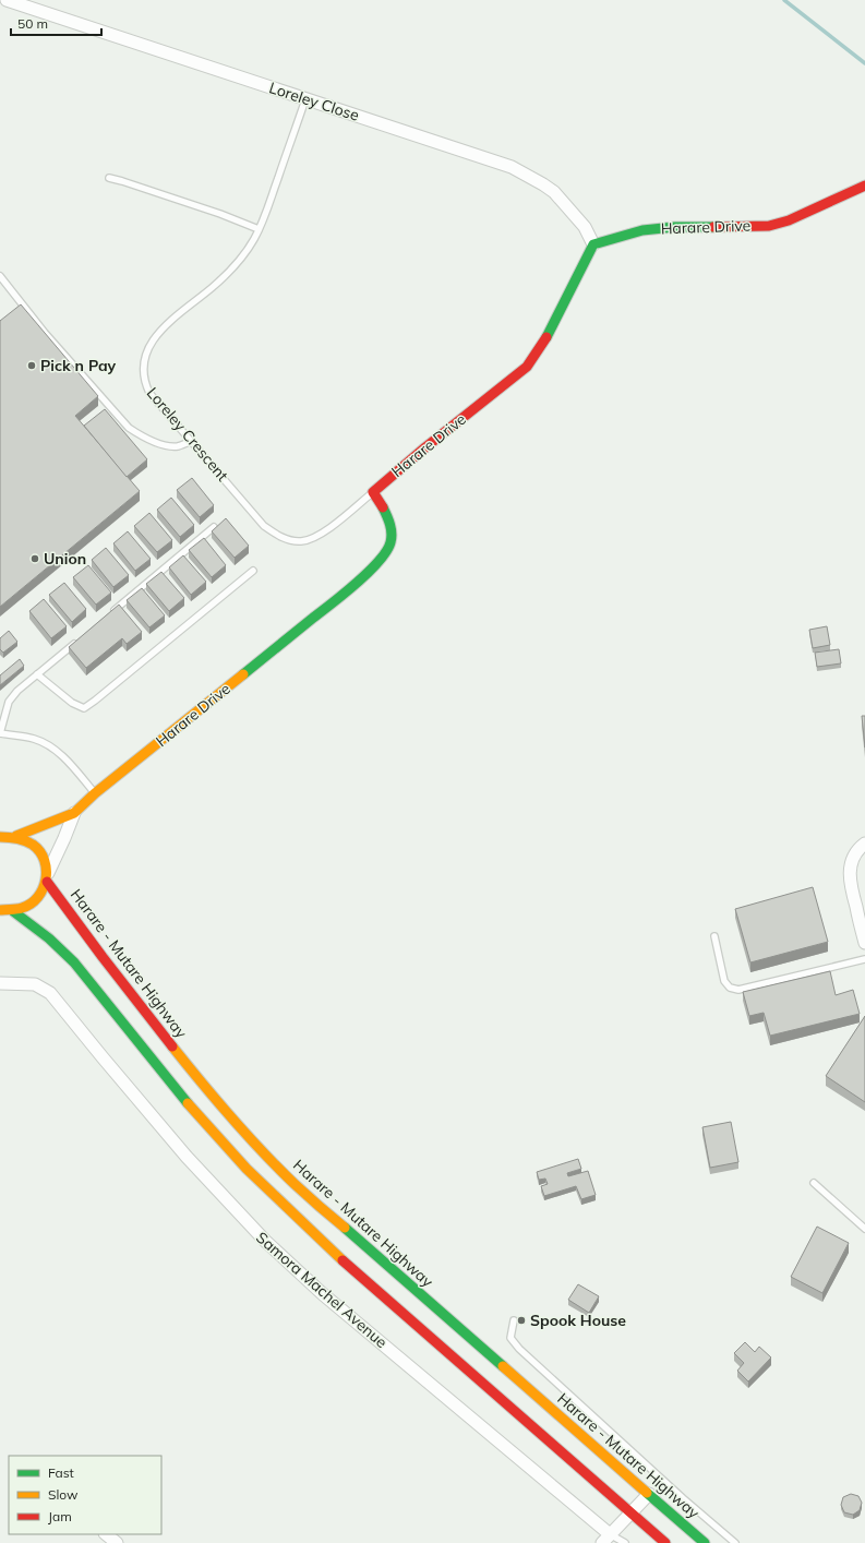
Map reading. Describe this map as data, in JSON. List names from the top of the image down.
{
  "streets": {
    "main road": ["Harare Drive", "Harare - Mutare Highway"],
    "street": ["Loreley Close", "Samora Machel Avenue"],
    "lane": ["Loreley Crescent"]
  },
  "crossings": [
    ["Loreley Close", "Harare Drive"],
    ["Loreley Close", "Loreley Crescent"],
    ["Harare Drive", "Loreley Crescent"],
    ["Harare Drive", "Harare - Mutare Highway"]
  ],
  "places": ["Pick n Pay", "Union", "Spook House"],
  "legend": ["Fast", "Slow", "Jam"],
  "scale_bar": "50 m"
}
